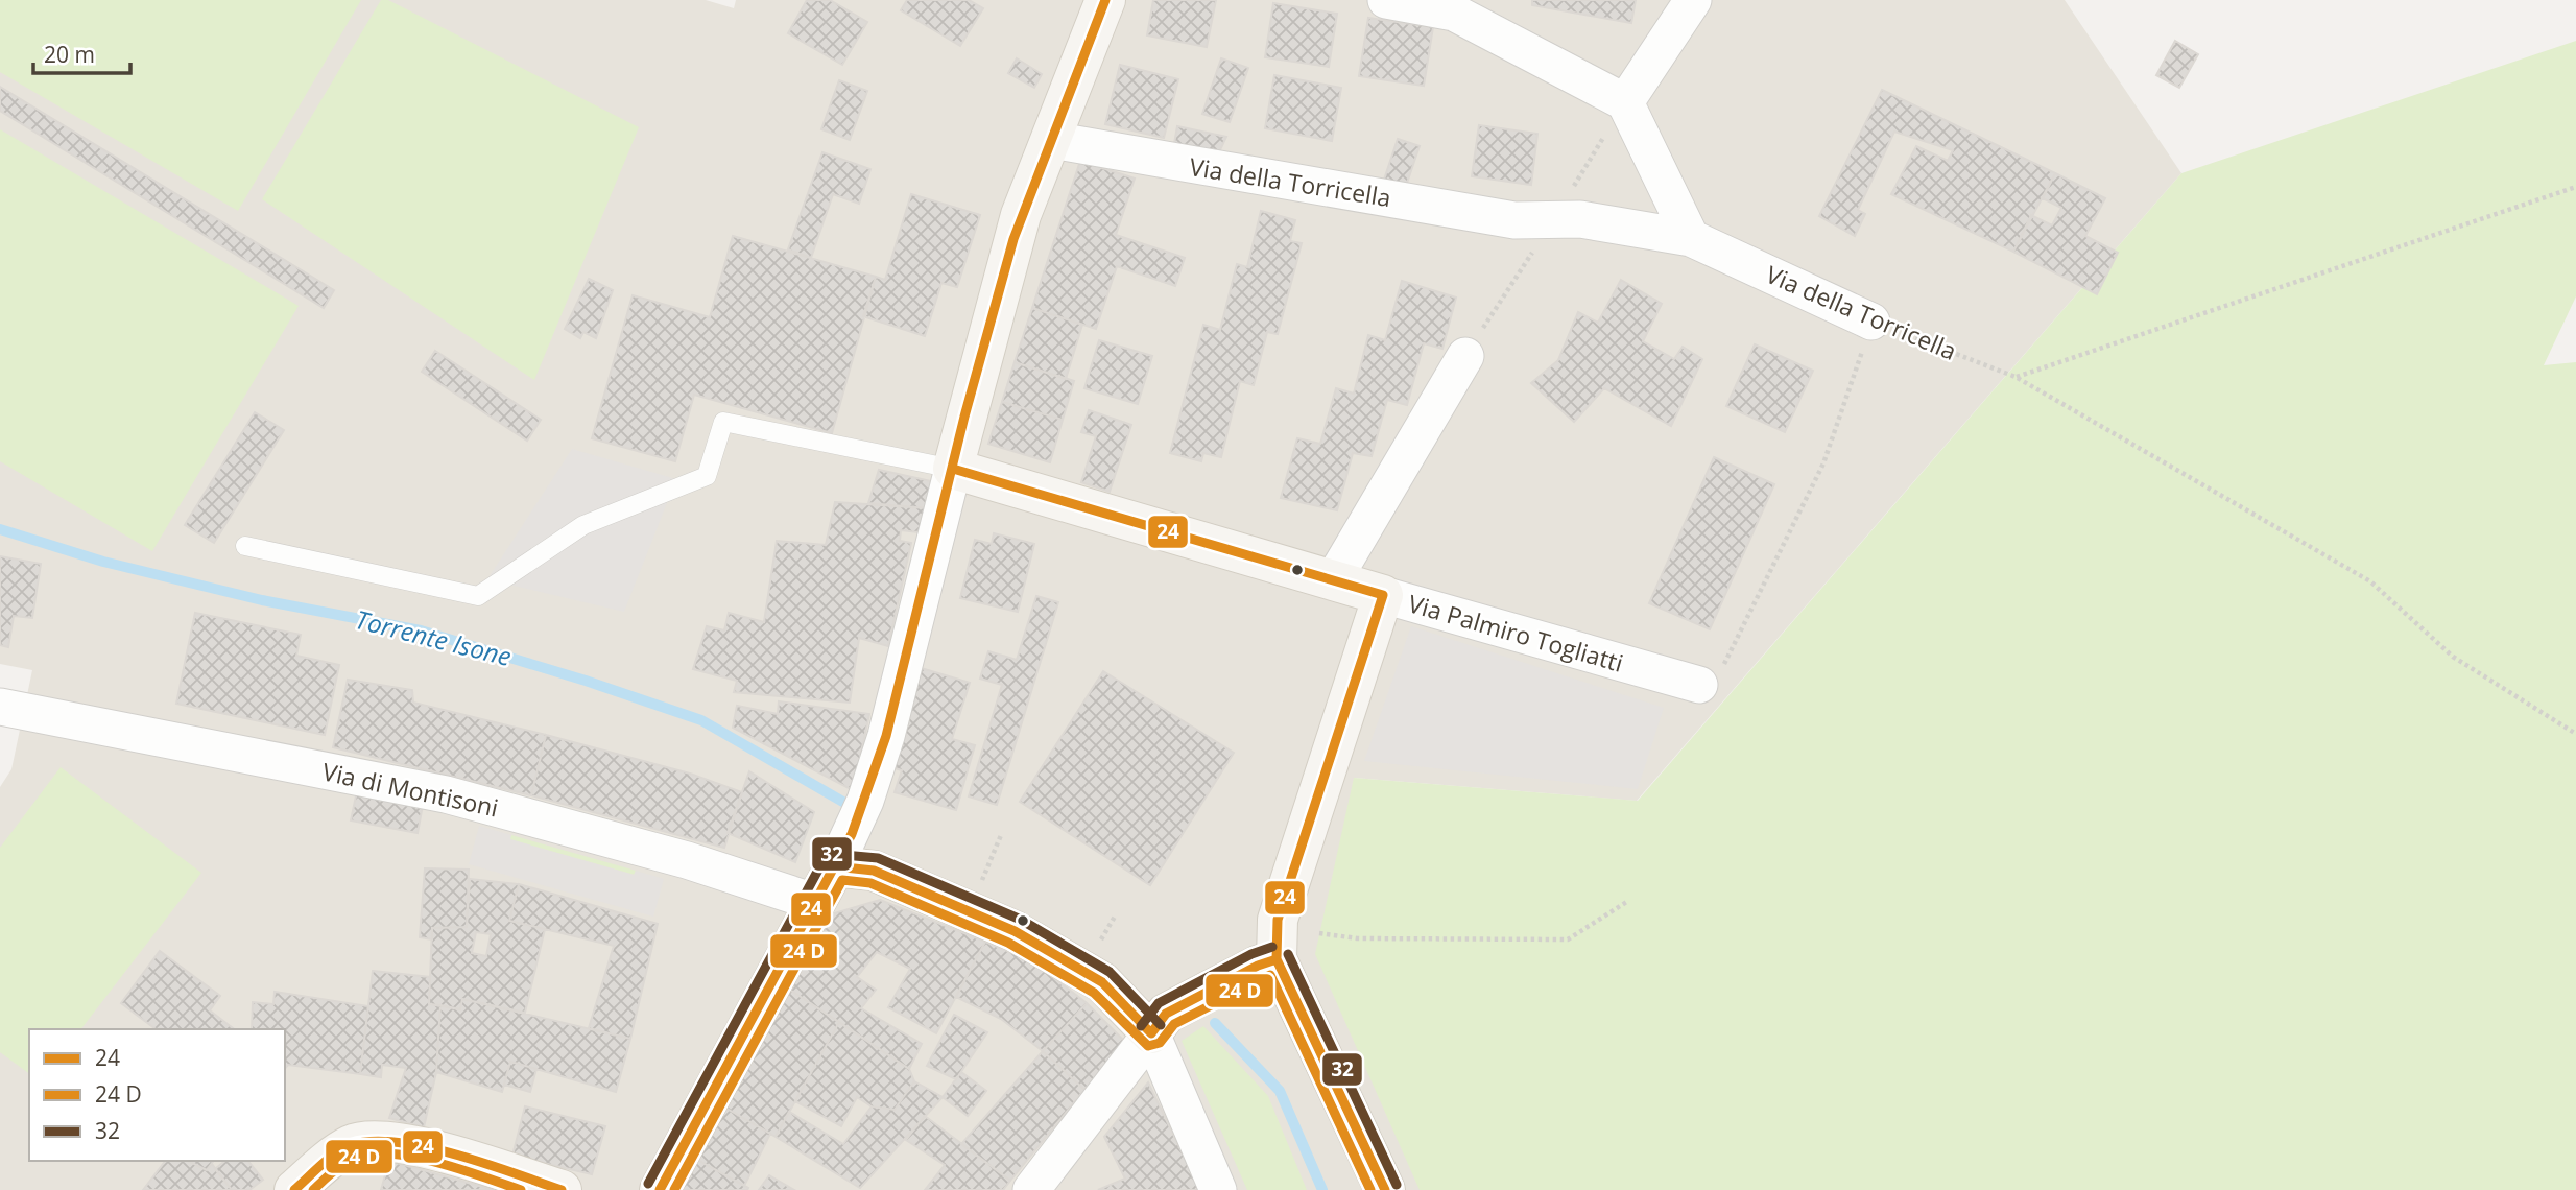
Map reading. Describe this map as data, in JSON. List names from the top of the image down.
{
  "streets": {
    "street": ["Via della Torricella", "Via Palmiro Togliatti", "Via di Montisoni"]
  },
  "water": ["Torrente Isone"],
  "lines": ["transit line 24", "transit line 32"],
  "legend": ["24", "24 D", "32"],
  "scale_bar": "20 m"
}
